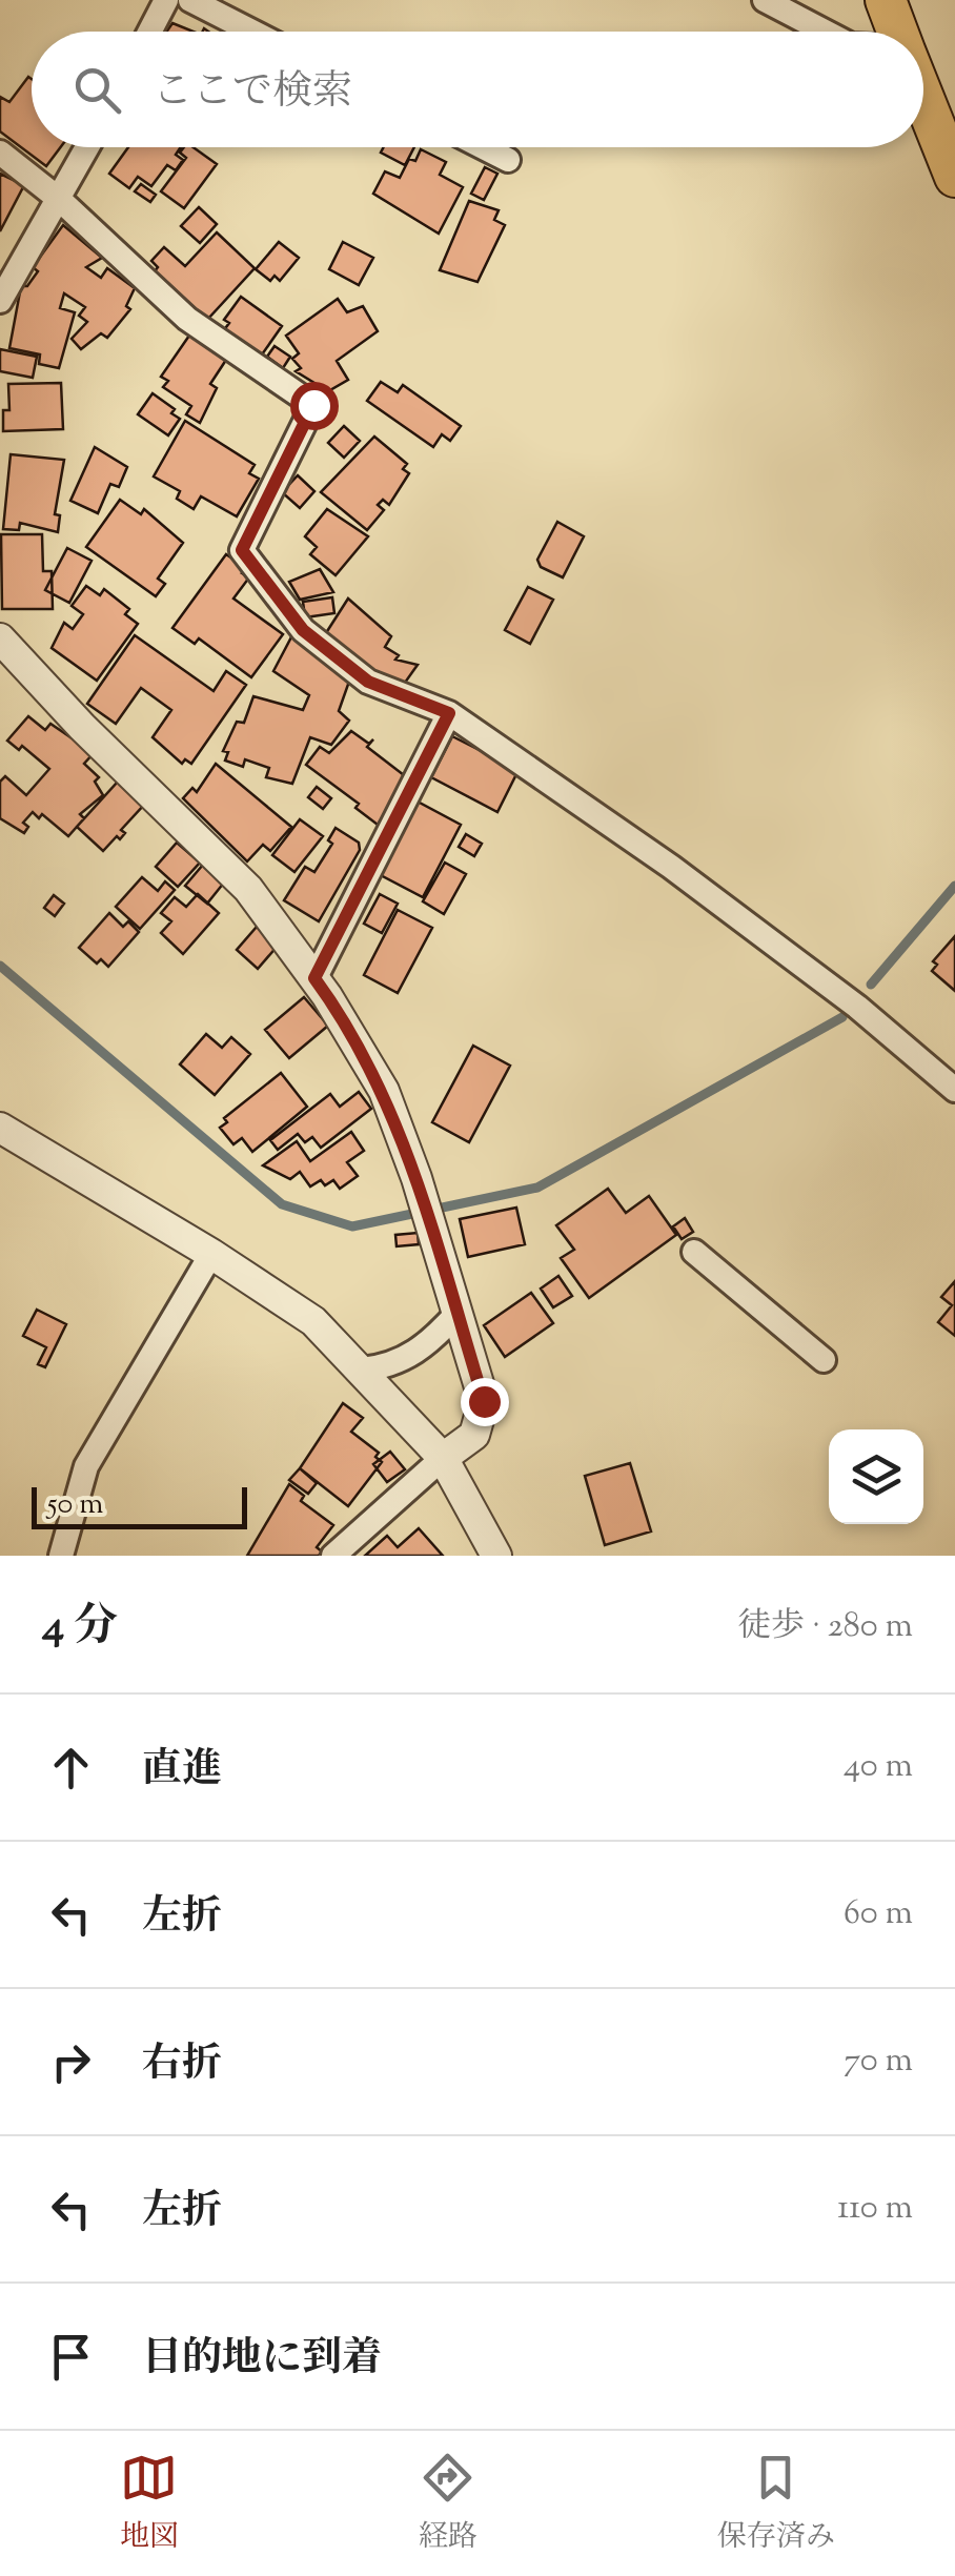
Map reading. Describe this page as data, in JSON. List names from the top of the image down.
{
  "scale_bar": "50 m",
  "page": {
    "search": "ここで検索",
    "scale": "50 m",
    "heading": ["4 分", "徒歩 · 280 m"],
    "list": [
      ["直進", "40 m"],
      ["左折", "60 m"],
      ["右折", "70 m"],
      ["左折", "110 m"],
      "目的地に到着"
    ],
    "nav": ["地図", "経路", "保存済み"]
  }
}
